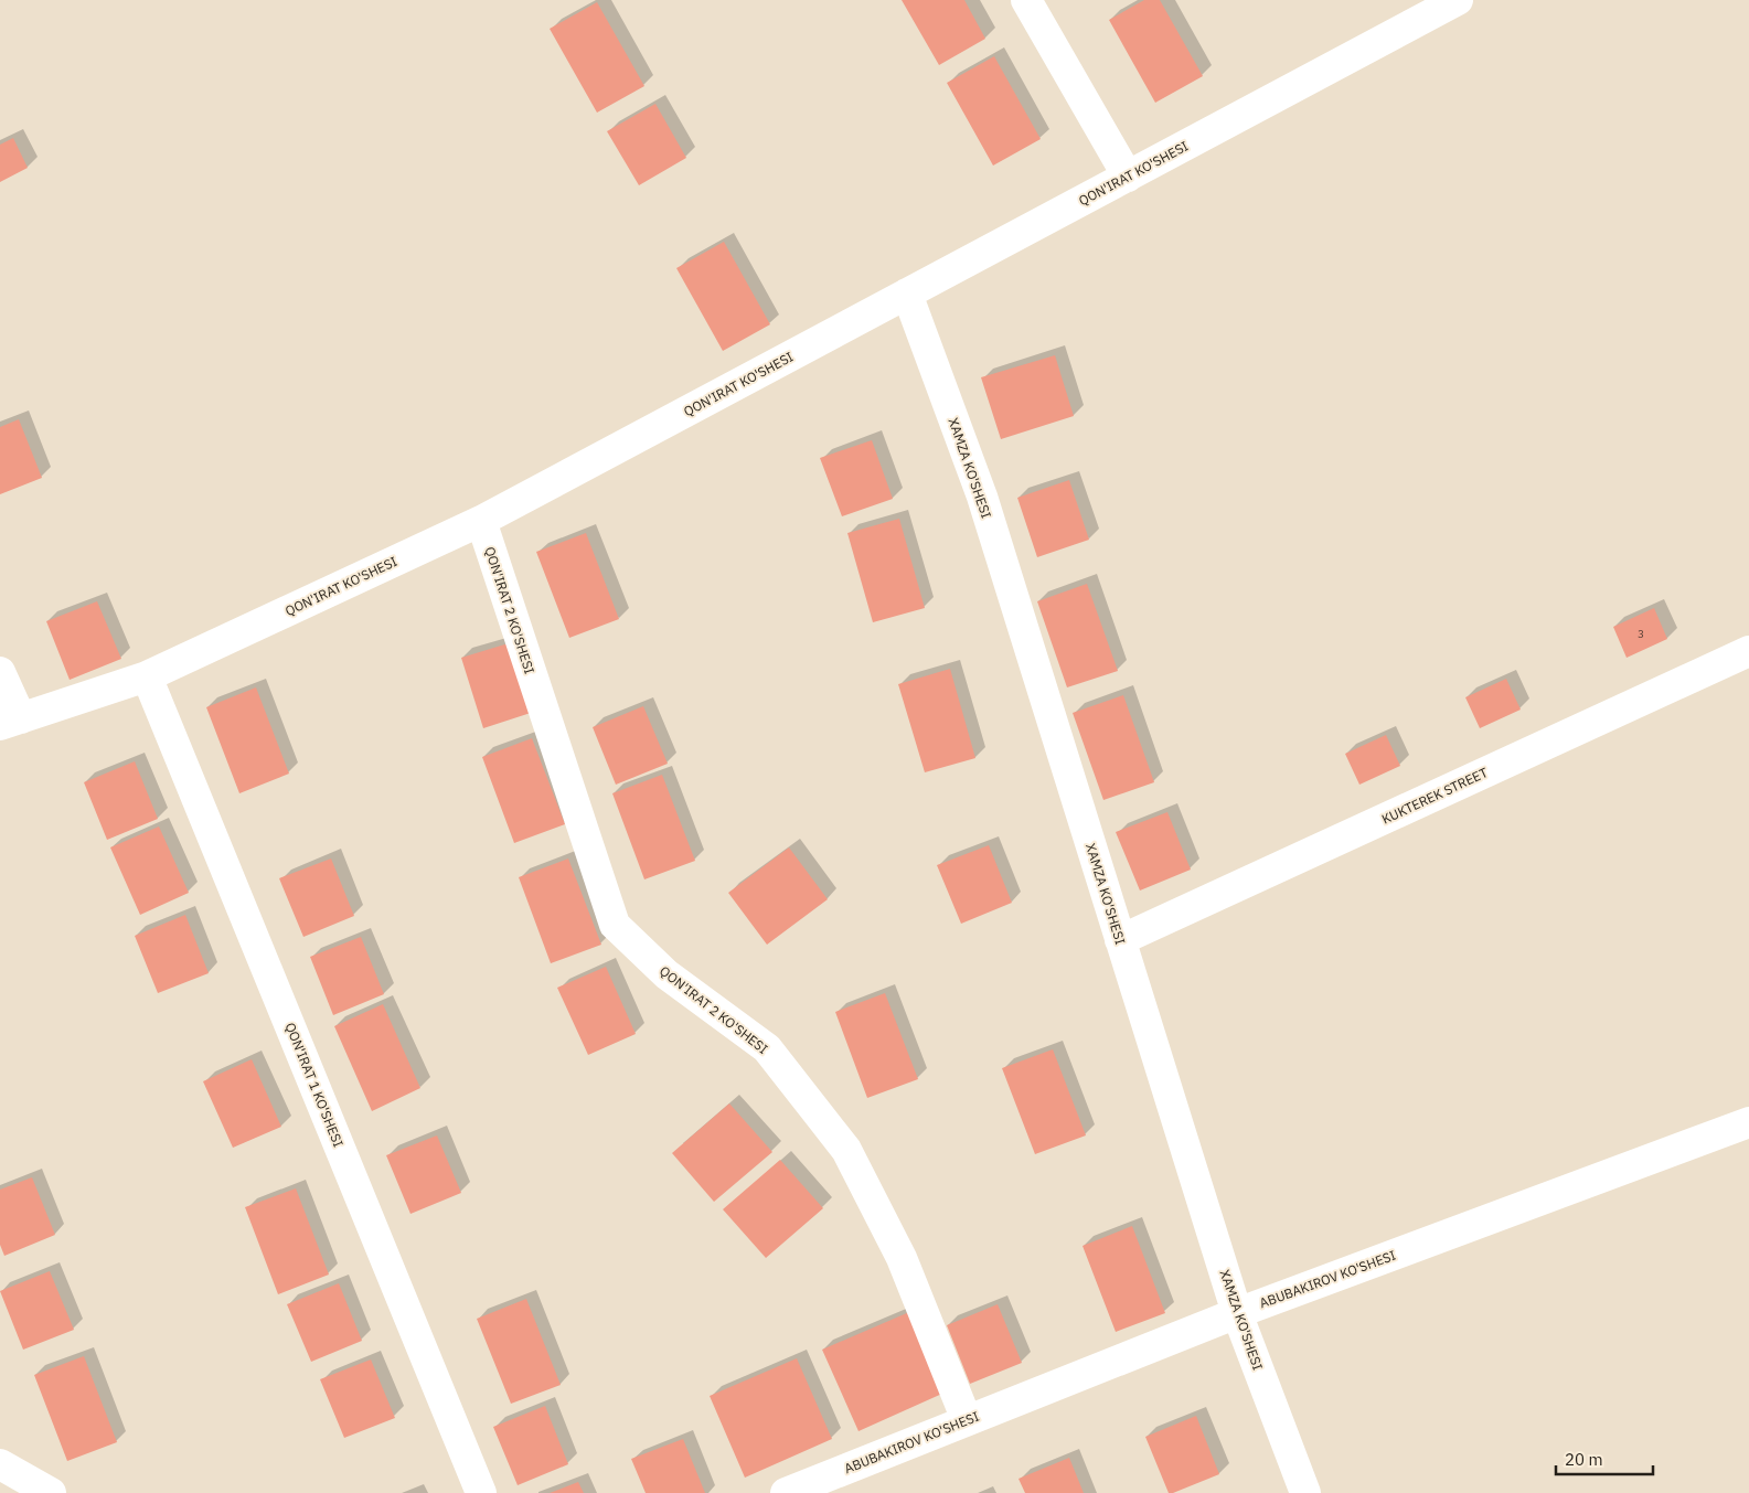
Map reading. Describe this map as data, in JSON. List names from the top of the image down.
{
  "streets": {
    "street": [
      "QON'IRAT KO'SHESI",
      "XAMZA KO'SHESI",
      "QON'IRAT 2 KO'SHESI",
      "KUKTEREK STREET",
      "QON'IRAT 1 KO'SHESI",
      "ABUBAKIROV KO'SHESI"
    ]
  },
  "crossings": [
    ["QON'IRAT KO'SHESI", "XAMZA KO'SHESI"],
    ["QON'IRAT KO'SHESI", "QON'IRAT 2 KO'SHESI"],
    ["QON'IRAT KO'SHESI", "QON'IRAT 1 KO'SHESI"],
    ["XAMZA KO'SHESI", "KUKTEREK STREET"],
    ["XAMZA KO'SHESI", "ABUBAKIROV KO'SHESI"],
    ["QON'IRAT 2 KO'SHESI", "ABUBAKIROV KO'SHESI"]
  ],
  "house_numbers": ["3"],
  "scale_bar": "20 m"
}
